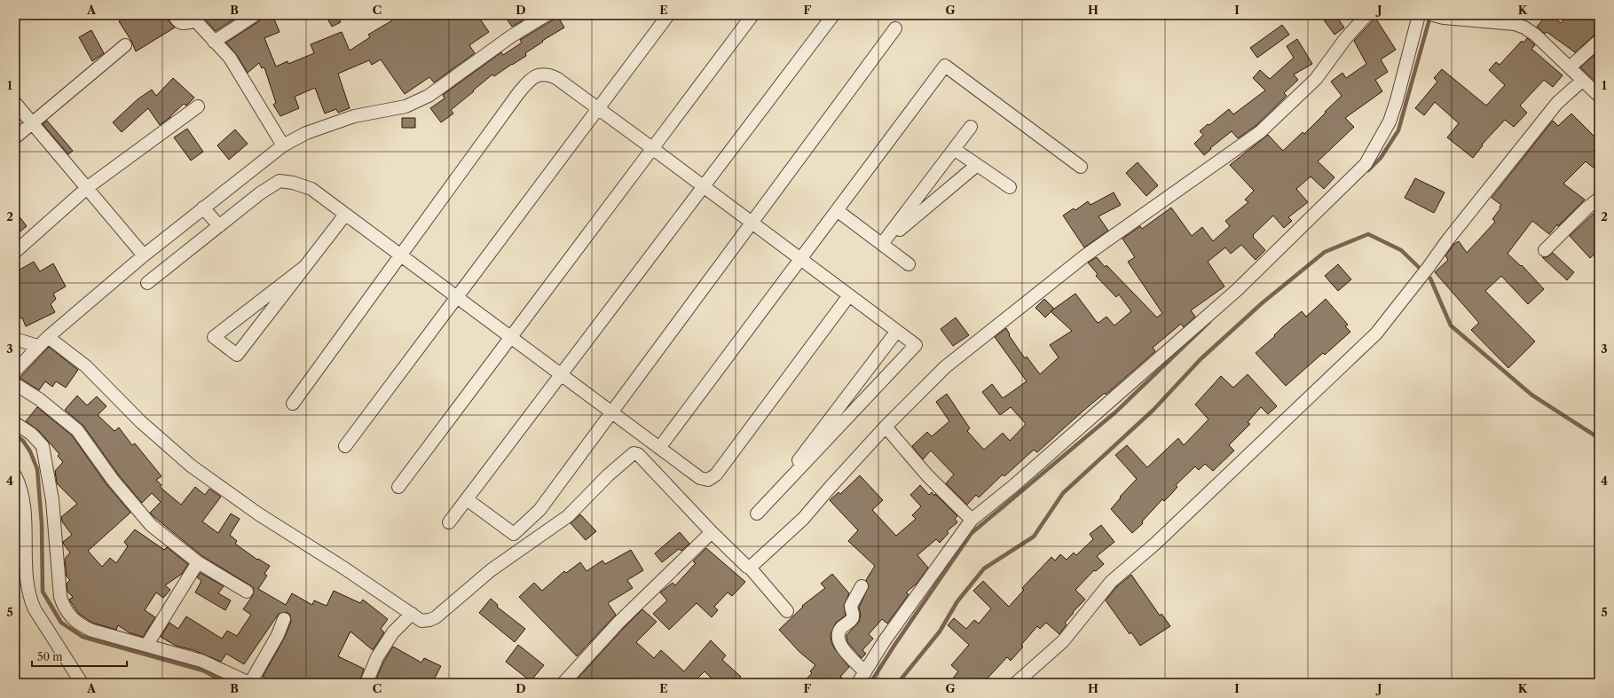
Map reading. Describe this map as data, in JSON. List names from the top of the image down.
{
  "scale_bar": "50 m",
  "grid": {
    "columns": [
      "A",
      "B",
      "C",
      "D",
      "E",
      "F",
      "G",
      "H",
      "I",
      "J",
      "K"
    ],
    "rows": [
      "1",
      "2",
      "3",
      "4",
      "5"
    ]
  }
}
